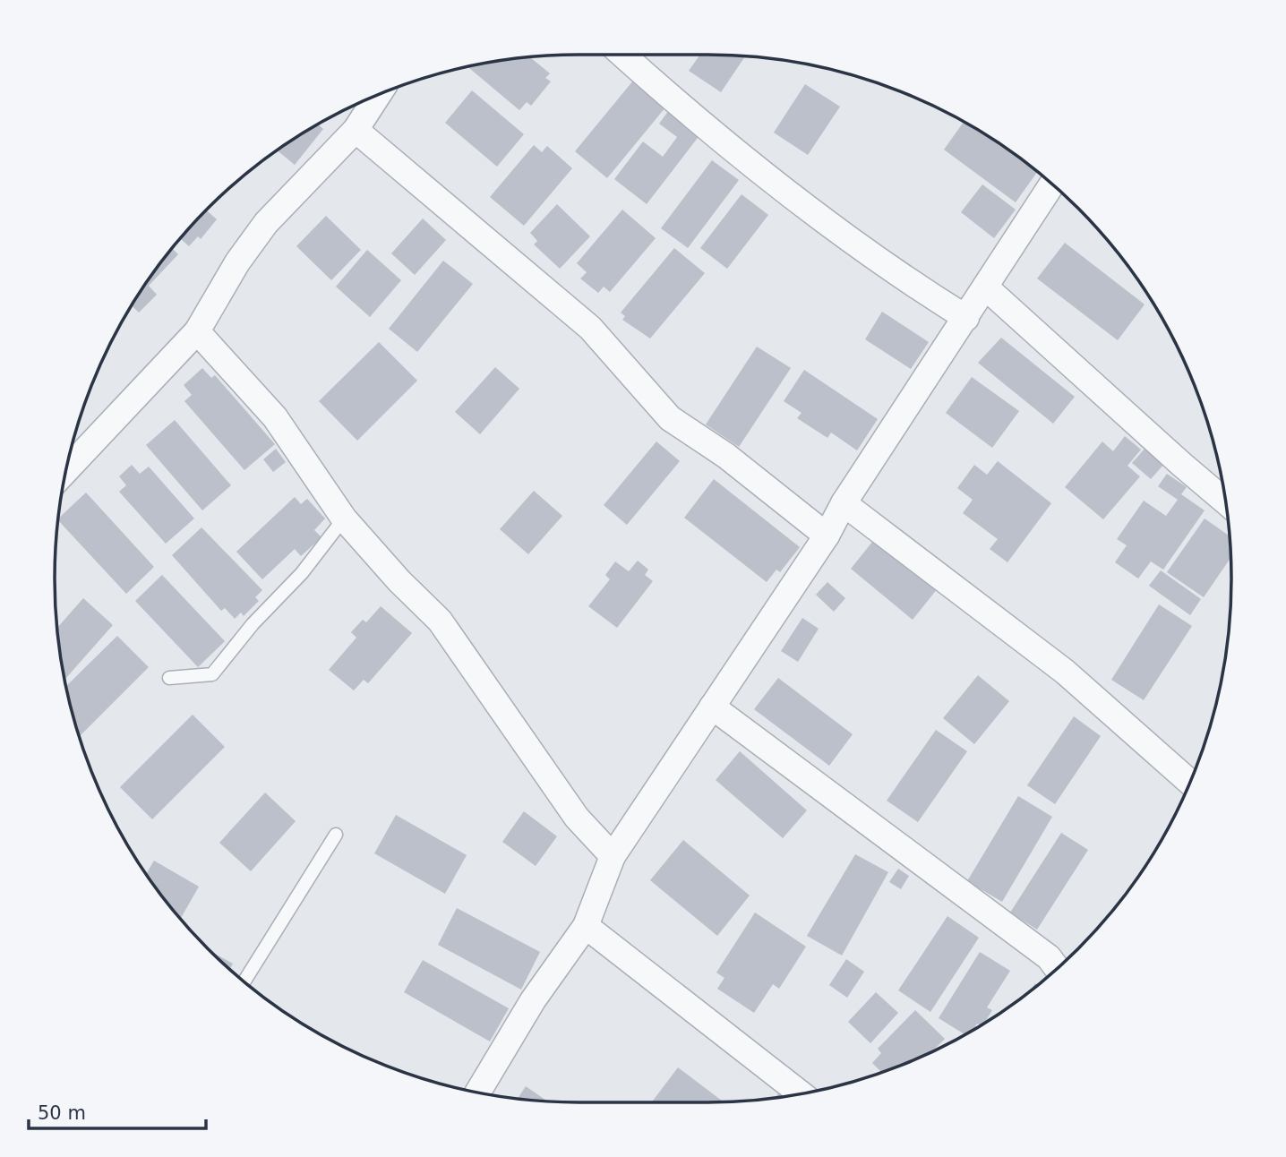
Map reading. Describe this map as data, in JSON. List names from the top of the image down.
{
  "scale_bar": "50 m"
}
